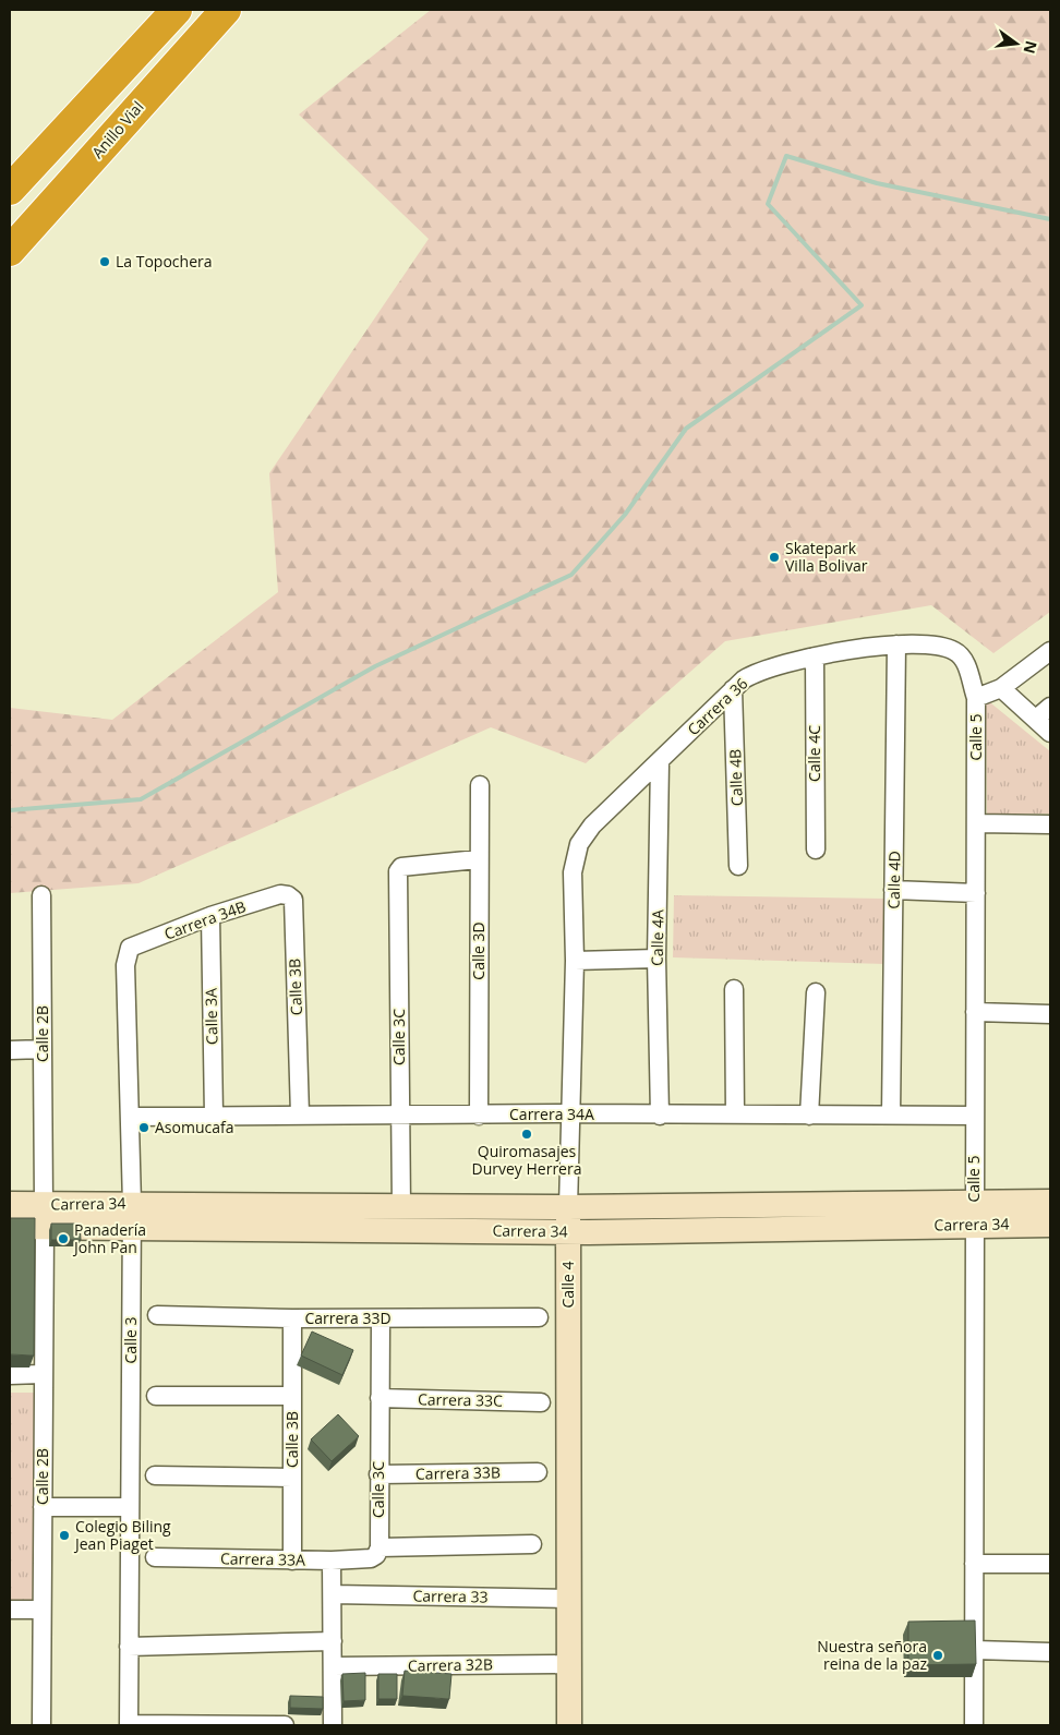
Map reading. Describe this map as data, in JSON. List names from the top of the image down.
{
  "streets": {
    "highway": ["Anillo Vial"],
    "street": [
      "Carrera 36",
      "Calle 5",
      "Calle 4C",
      "Calle 4B",
      "Calle 4D",
      "Carrera 34B",
      "Calle 4A",
      "Calle 3D",
      "Calle 3B",
      "Calle 3A",
      "Calle 2B",
      "Calle 3C",
      "Carrera 34A",
      "Carrera 34",
      "Calle 4",
      "Carrera 33D",
      "Calle 3",
      "Carrera 33C",
      "Carrera 33B",
      "Carrera 33A",
      "Carrera 33",
      "Carrera 32B"
    ]
  },
  "crossings": [
    ["Carrera 36", "Calle 5"],
    ["Carrera 36", "Calle 4C"],
    ["Carrera 36", "Calle 4B"],
    ["Carrera 36", "Calle 4D"],
    ["Carrera 36", "Calle 4A"],
    ["Carrera 36", "Calle 4"],
    ["Calle 5", "Calle 4D"],
    ["Calle 5", "Carrera 34A"],
    ["Calle 5", "Carrera 34"],
    ["Calle 4D", "Carrera 34A"],
    ["Carrera 34B", "Calle 3B"],
    ["Carrera 34B", "Calle 3A"],
    ["Carrera 34B", "Calle 3"],
    ["Calle 4A", "Carrera 34A"],
    ["Calle 3D", "Calle 3C"],
    ["Calle 3D", "Carrera 34A"],
    ["Calle 3B", "Carrera 34A"],
    ["Calle 3B", "Carrera 33D"],
    ["Calle 3B", "Carrera 33A"],
    ["Calle 3A", "Carrera 34A"],
    ["Calle 2B", "Carrera 34"],
    ["Calle 3C", "Carrera 34A"],
    ["Calle 3C", "Carrera 34"],
    ["Calle 3C", "Carrera 33D"],
    ["Calle 3C", "Carrera 33C"],
    ["Calle 3C", "Carrera 33B"],
    ["Calle 3C", "Carrera 33A"],
    ["Carrera 34A", "Calle 4"],
    ["Carrera 34A", "Calle 3"],
    ["Carrera 34", "Calle 4"],
    ["Carrera 34", "Calle 3"],
    ["Calle 4", "Carrera 33"],
    ["Calle 4", "Carrera 32B"]
  ],
  "places": [
    "La Topochera",
    "Skatepark Villa Bolivar",
    "Asomucafa",
    "Quiromasajes Durvey Herrera",
    "Panadería John Pan",
    "Colegio Biling Jean Piaget",
    "Nuestra señora reina de la paz"
  ],
  "north": "right"
}
